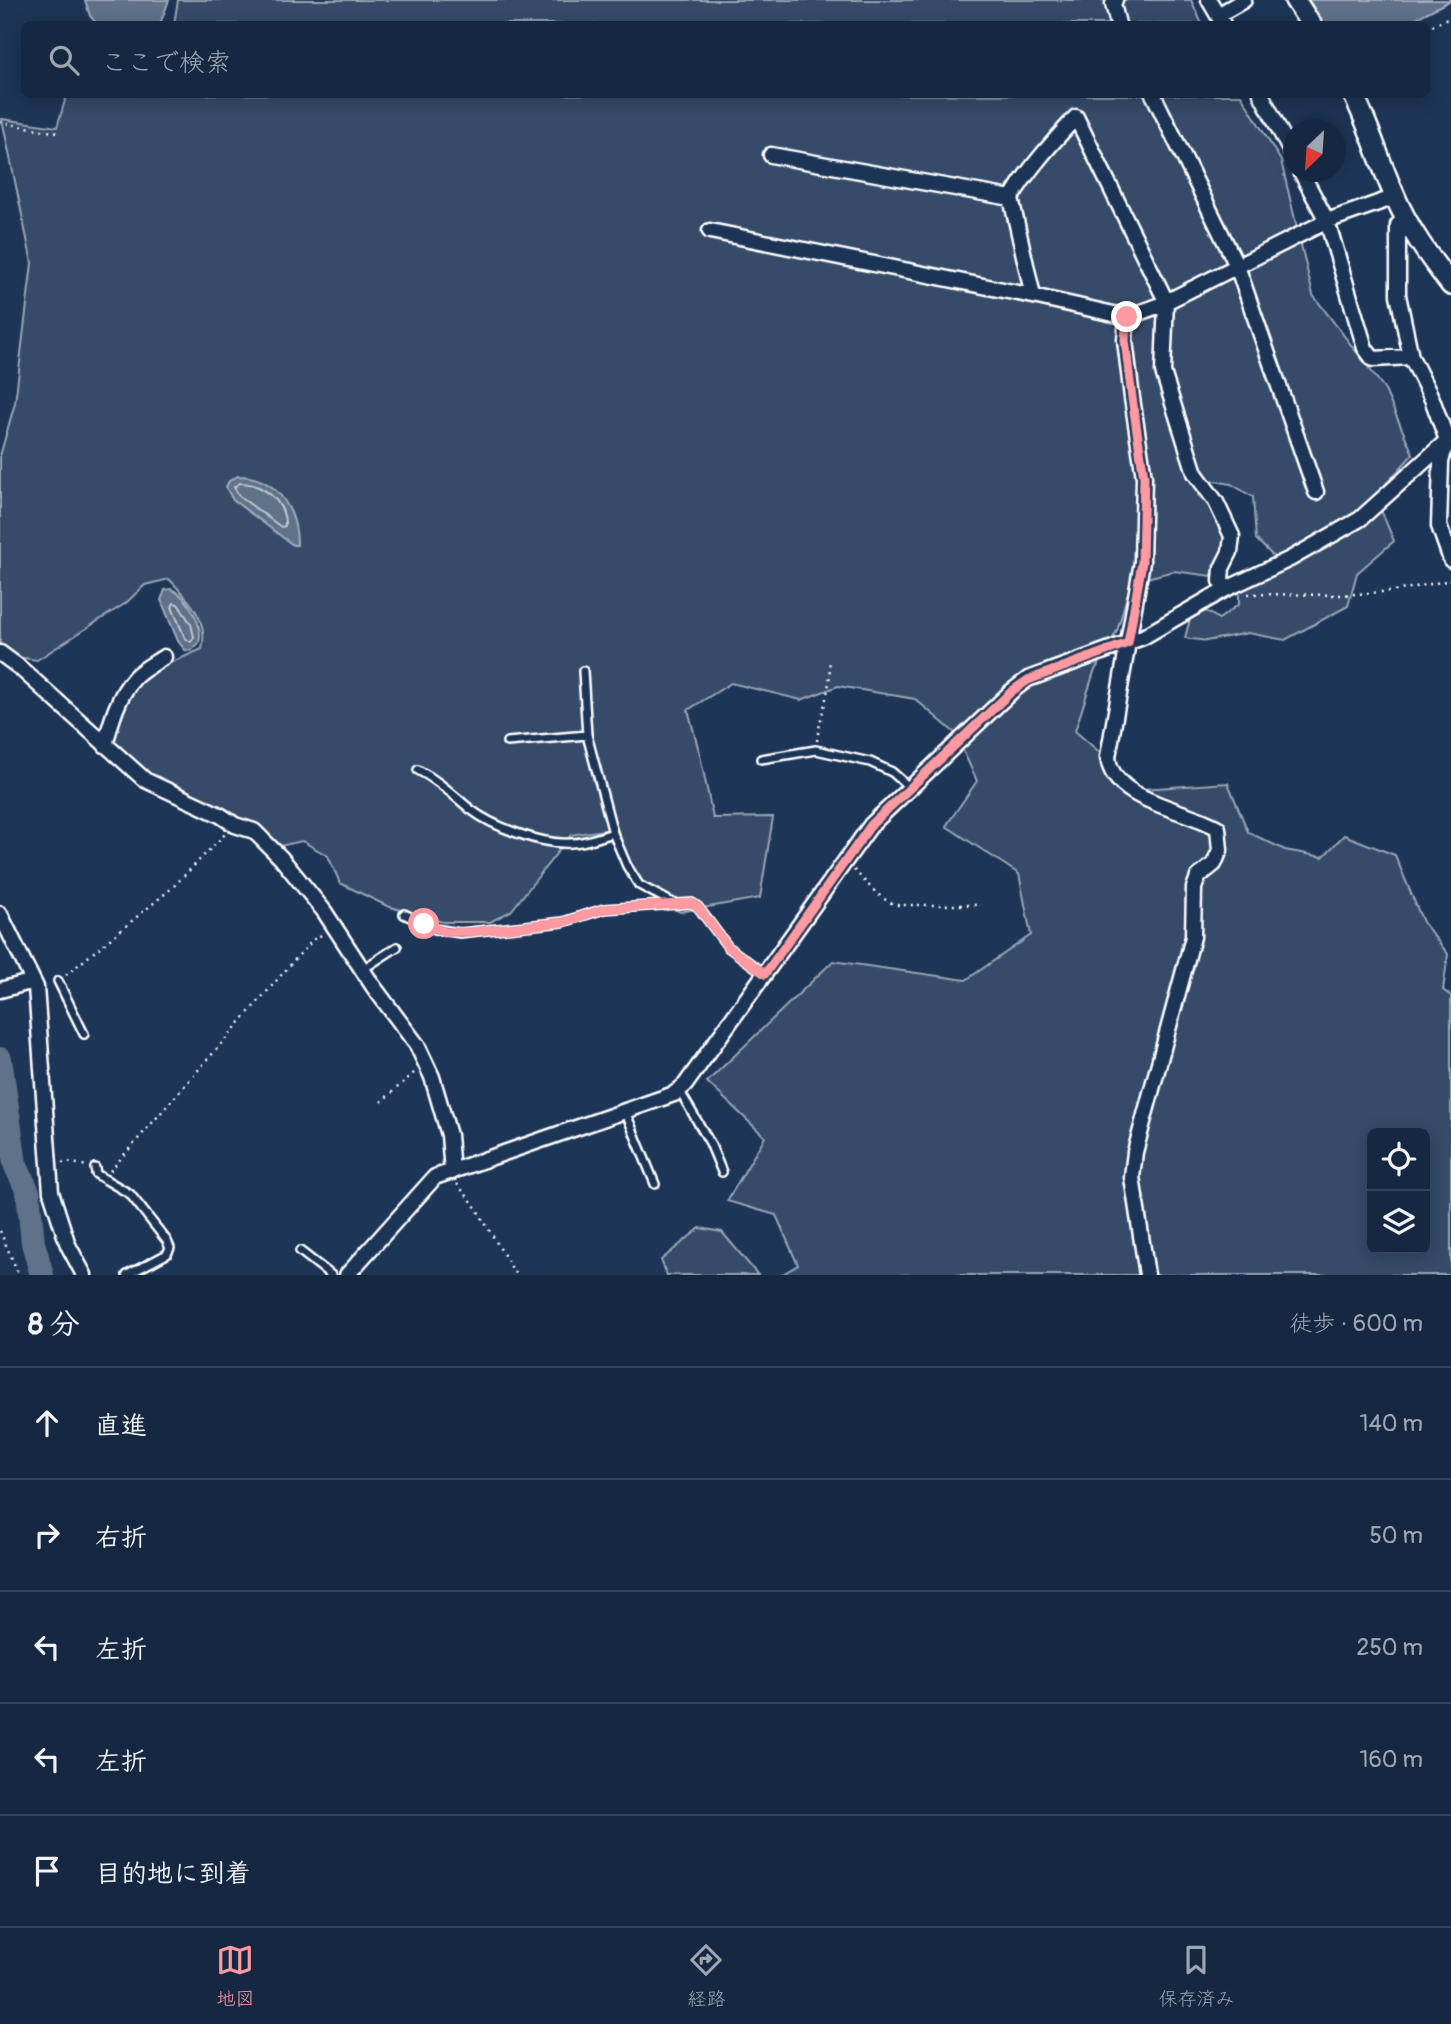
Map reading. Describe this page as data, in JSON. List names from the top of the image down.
{
  "north": "bottom left",
  "page": {
    "search": "ここで検索",
    "heading": ["8 分", "徒歩 · 600 m"],
    "list": [
      ["直進", "140 m"],
      ["右折", "50 m"],
      ["左折", "250 m"],
      ["左折", "160 m"],
      "目的地に到着"
    ],
    "nav": ["地図", "経路", "保存済み"]
  }
}
